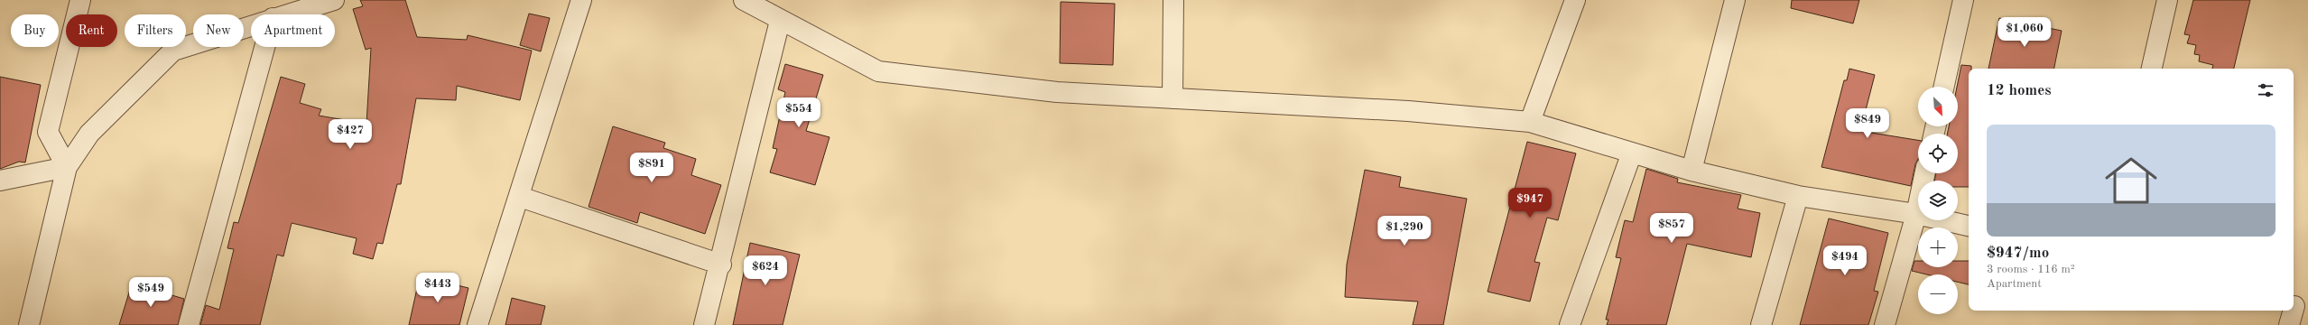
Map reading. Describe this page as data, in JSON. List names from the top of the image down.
{
  "north": "bottom right",
  "page": {
    "chip": [
      "Buy",
      "Rent",
      "Filters",
      "New",
      "Apartment"
    ],
    "price": [
      "$1,060",
      "$554",
      "$849",
      "$427",
      "$891",
      "$947",
      "$857",
      "$1,290",
      "$494",
      "$624",
      "$443",
      "$549"
    ],
    "heading": "12 homes",
    "map_buttons": ["+", "−"],
    "list": [
      {
        "name": "$947/mo",
        "note": "3 rooms · 116 m² · Apartment"
      }
    ]
  }
}
